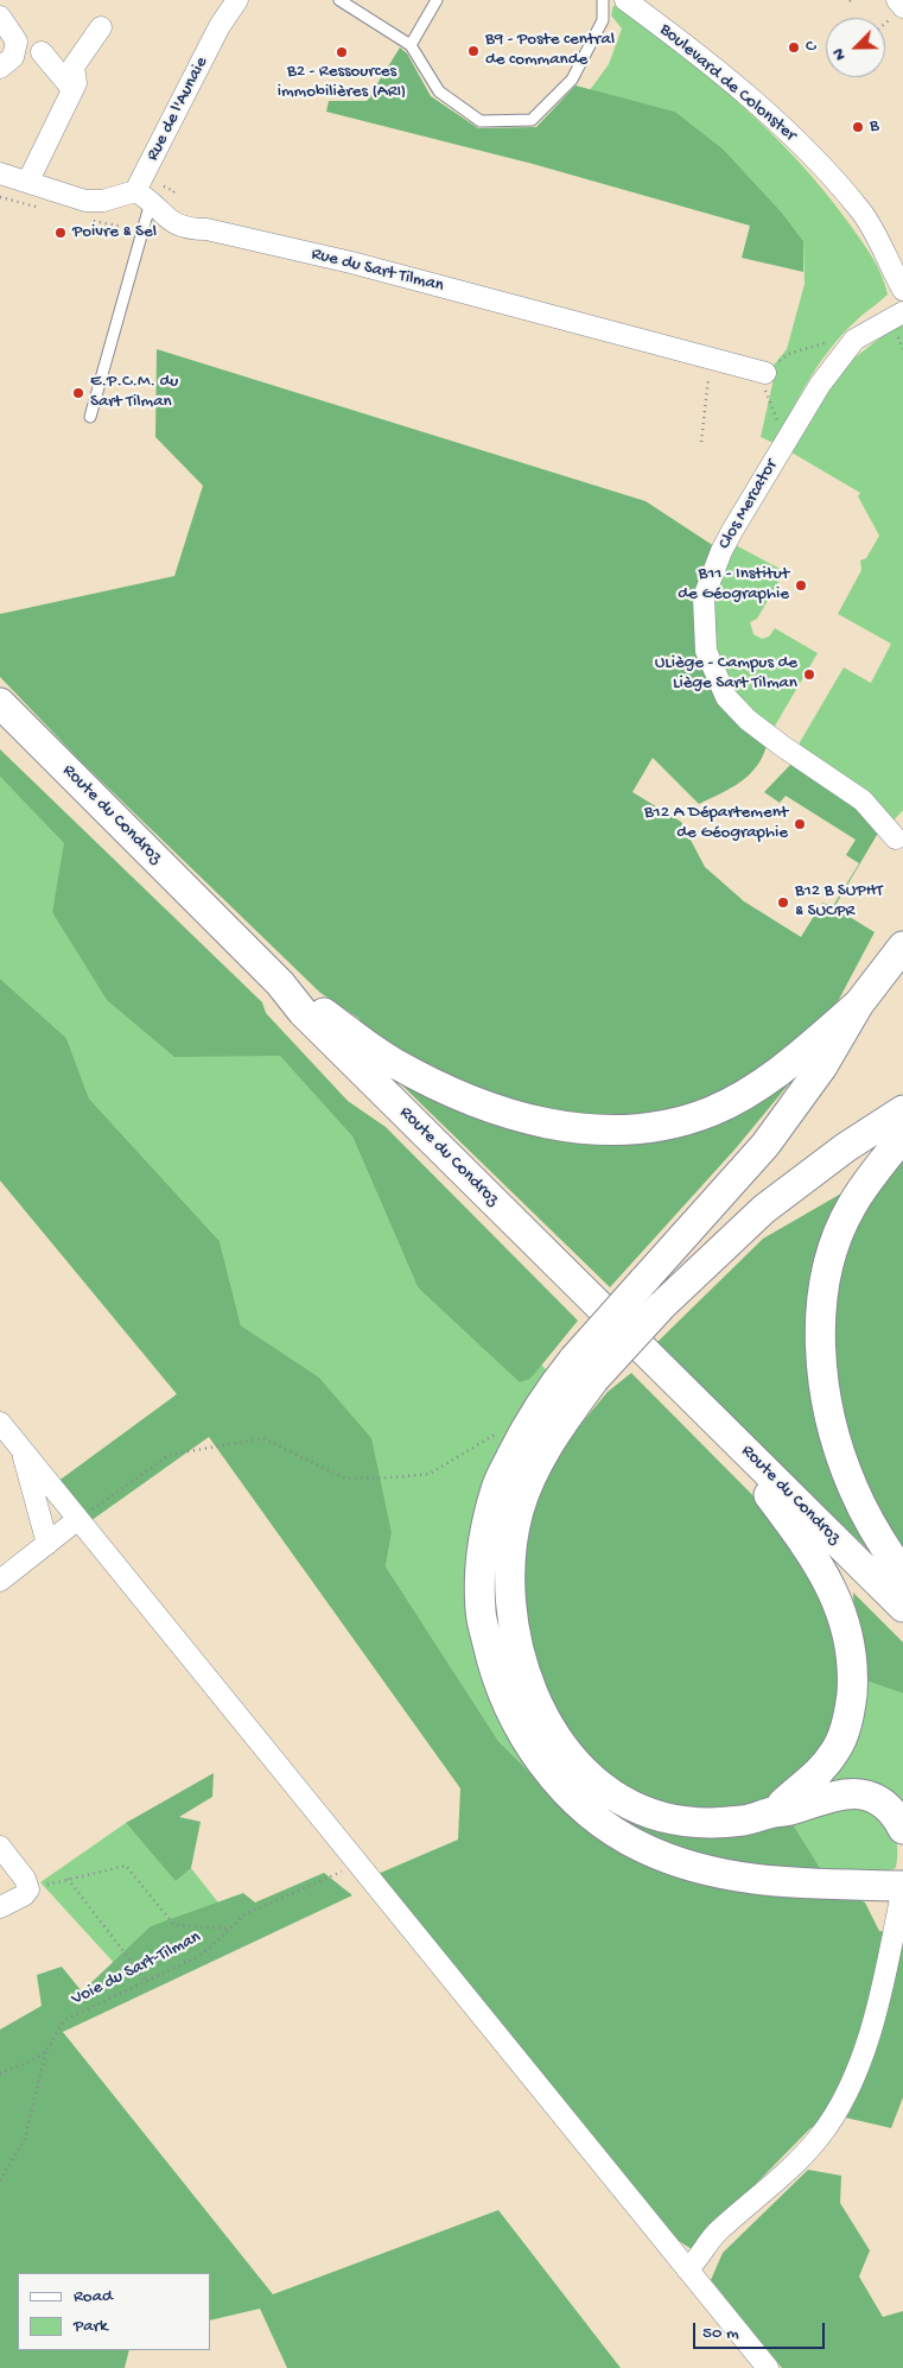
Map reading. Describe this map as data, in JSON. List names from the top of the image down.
{
  "streets": {
    "main road": ["Route du Condroz"],
    "street": [
      "Boulevard de Colonster",
      "Rue de l'Aunaie",
      "Rue du Sart Tilman",
      "Clos Mercator"
    ],
    "path": ["Voie du Sart-Tilman"]
  },
  "crossings": [
    ["Rue de l'Aunaie", "Rue du Sart Tilman"]
  ],
  "places": [
    "C",
    "B9 - Poste central de commande",
    "B2 - Ressources immobilières (ARI)",
    "B",
    "Poivre & Sel",
    "E.P.C.M. du Sart Tilman",
    "B11 - Institut de Géographie",
    "ULiège - Campus de Liège Sart Tilman",
    "B12 A Département de Géographie",
    "B12 B SUPHT & SUCPR"
  ],
  "legend": ["Road", "Park"],
  "scale_bar": "50 m",
  "north": "bottom left"
}
